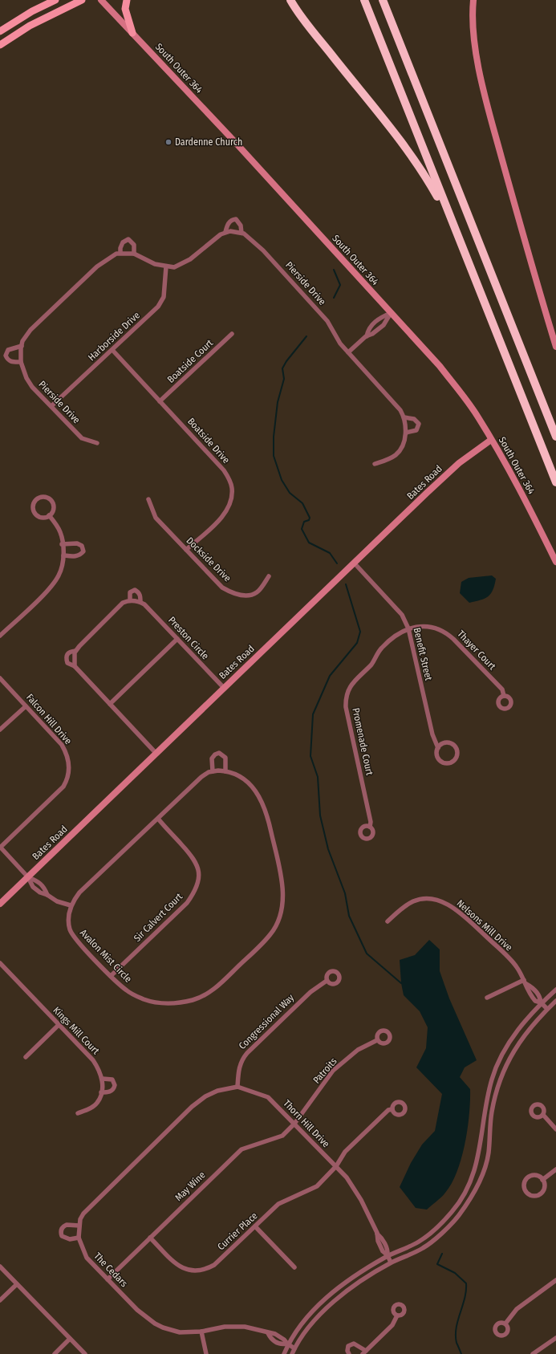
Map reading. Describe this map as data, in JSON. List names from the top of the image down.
{
  "streets": {
    "street": [
      "South Outer 364",
      "Pierside Drive",
      "Harborside Drive",
      "Boatside Court",
      "Boatside Drive",
      "Bates Road",
      "Dockside Drive",
      "Preston Circle",
      "Thayer Court",
      "Benefit Street",
      "Falcon Hill Drive",
      "Promenade Court",
      "Sir Calvert Court",
      "Nelsons Mill Drive",
      "Avalon Mist Circle",
      "Congressional Way",
      "Kings Mill Court",
      "Patroits",
      "Thorn Hill Drive",
      "May Wine",
      "Currier Place",
      "The Cedars"
    ]
  },
  "crossings": [
    ["South Outer 364", "Bates Road"],
    ["Pierside Drive", "Harborside Drive"],
    ["Harborside Drive", "Boatside Drive"],
    ["Boatside Court", "Boatside Drive"],
    ["Boatside Drive", "Dockside Drive"],
    ["Bates Road", "Preston Circle"],
    ["Bates Road", "Benefit Street"],
    ["Thayer Court", "Benefit Street"],
    ["Thayer Court", "Promenade Court"],
    ["Benefit Street", "Promenade Court"],
    ["Sir Calvert Court", "Avalon Mist Circle"],
    ["Congressional Way", "Thorn Hill Drive"],
    ["Congressional Way", "The Cedars"],
    ["Patroits", "Thorn Hill Drive"],
    ["Patroits", "May Wine"],
    ["Thorn Hill Drive", "May Wine"],
    ["Thorn Hill Drive", "Currier Place"],
    ["Thorn Hill Drive", "The Cedars"],
    ["May Wine", "Currier Place"],
    ["May Wine", "The Cedars"]
  ],
  "places": ["Dardenne Church"]
}
